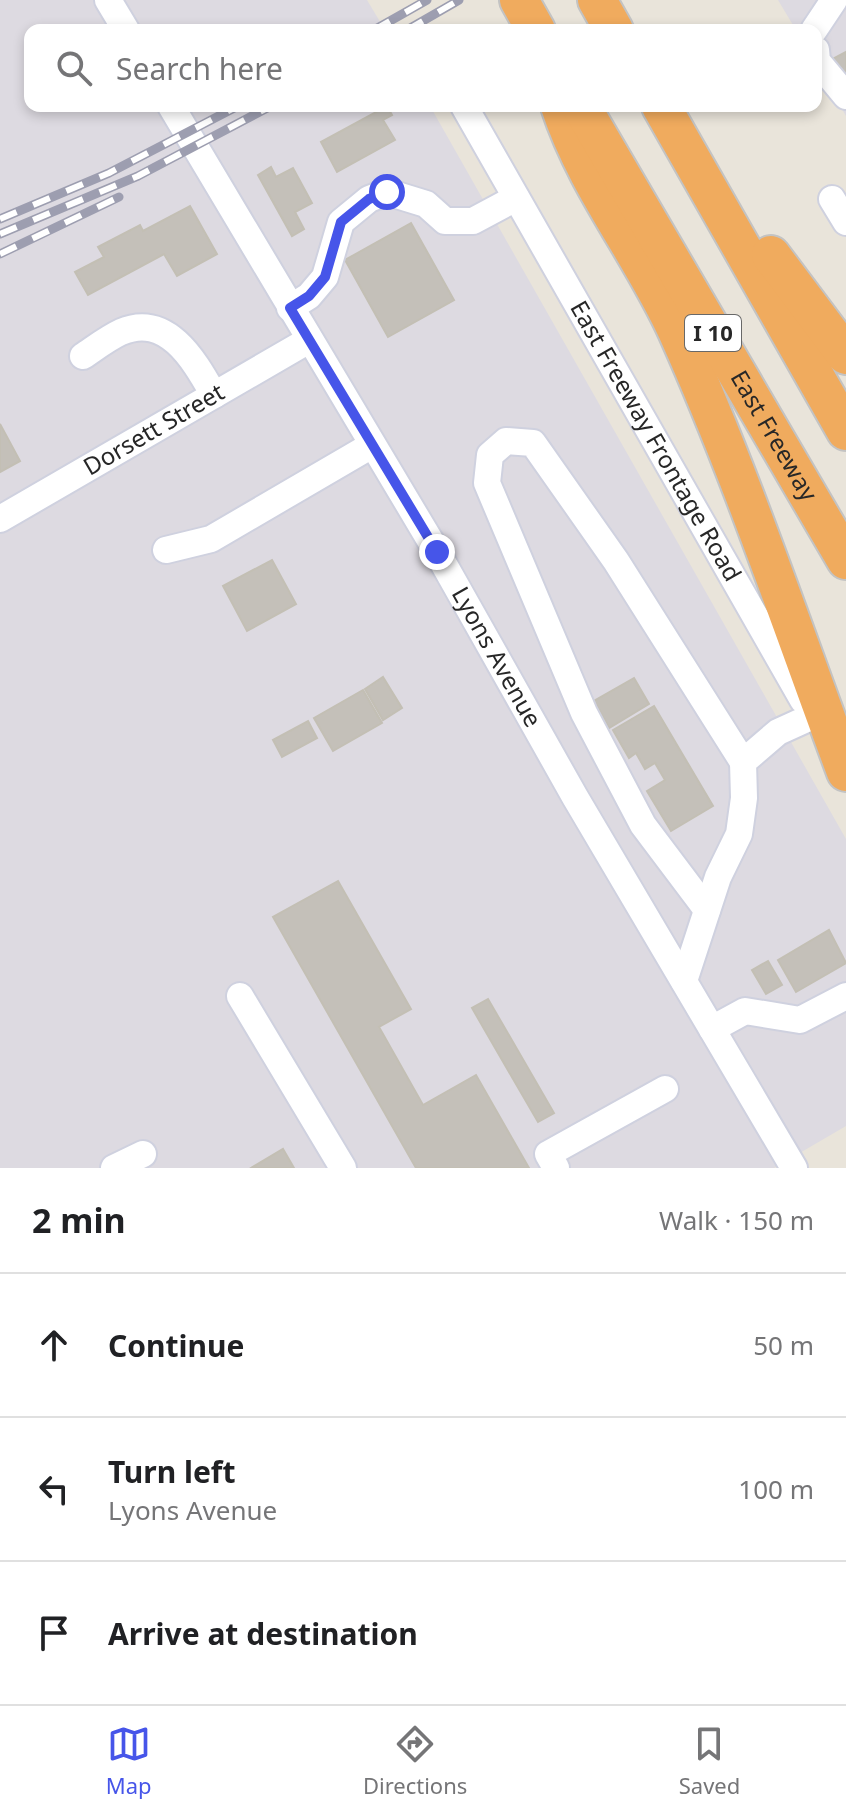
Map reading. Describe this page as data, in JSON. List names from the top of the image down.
{
  "streets": {
    "highway": ["I 10", "East Freeway"],
    "street": ["Dorsett Street", "East Freeway Frontage Road", "Lyons Avenue"]
  },
  "crossings": [
    ["Dorsett Street", "Lyons Avenue"]
  ],
  "page": {
    "search": "Search here",
    "heading": ["2 min", "Walk · 150 m"],
    "list": [
      ["Continue", "50 m"],
      ["Turn left", "Lyons Avenue", "100 m"],
      "Arrive at destination"
    ],
    "nav": ["Map", "Directions", "Saved"]
  }
}
